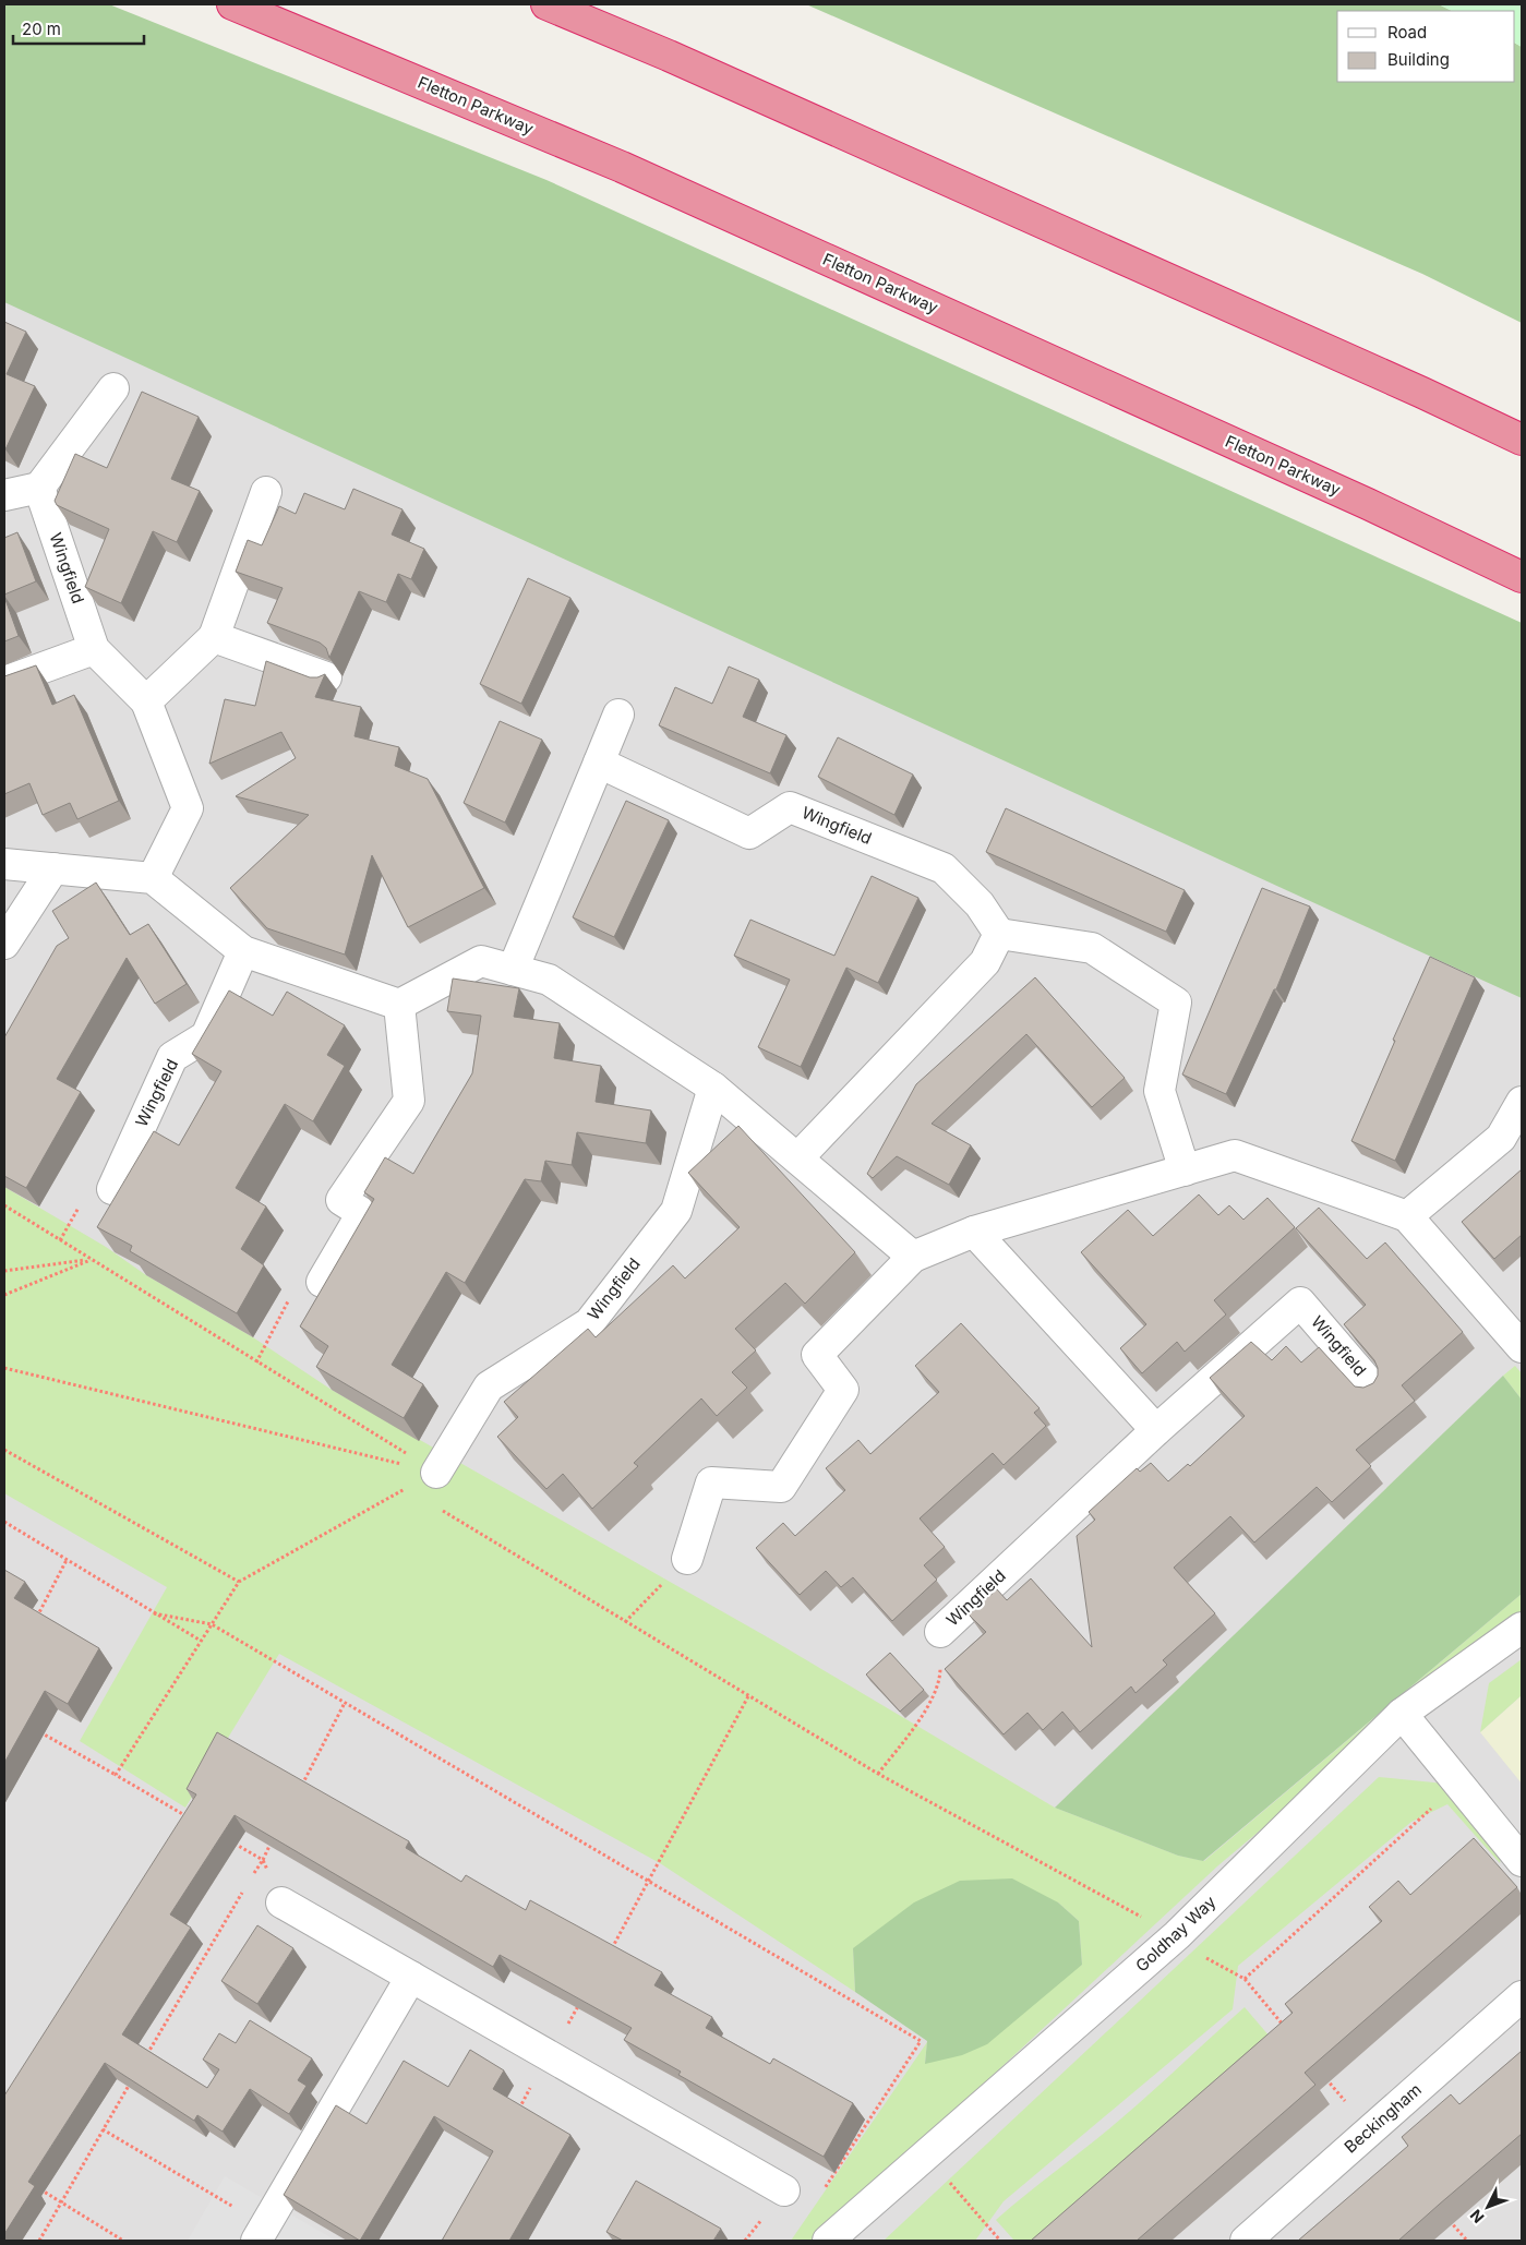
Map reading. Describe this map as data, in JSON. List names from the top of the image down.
{
  "streets": {
    "highway": ["Fletton Parkway"],
    "street": ["Wingfield", "Goldhay Way", "Beckingham"]
  },
  "legend": ["Road", "Building"],
  "scale_bar": "20 m",
  "north": "bottom left"
}
